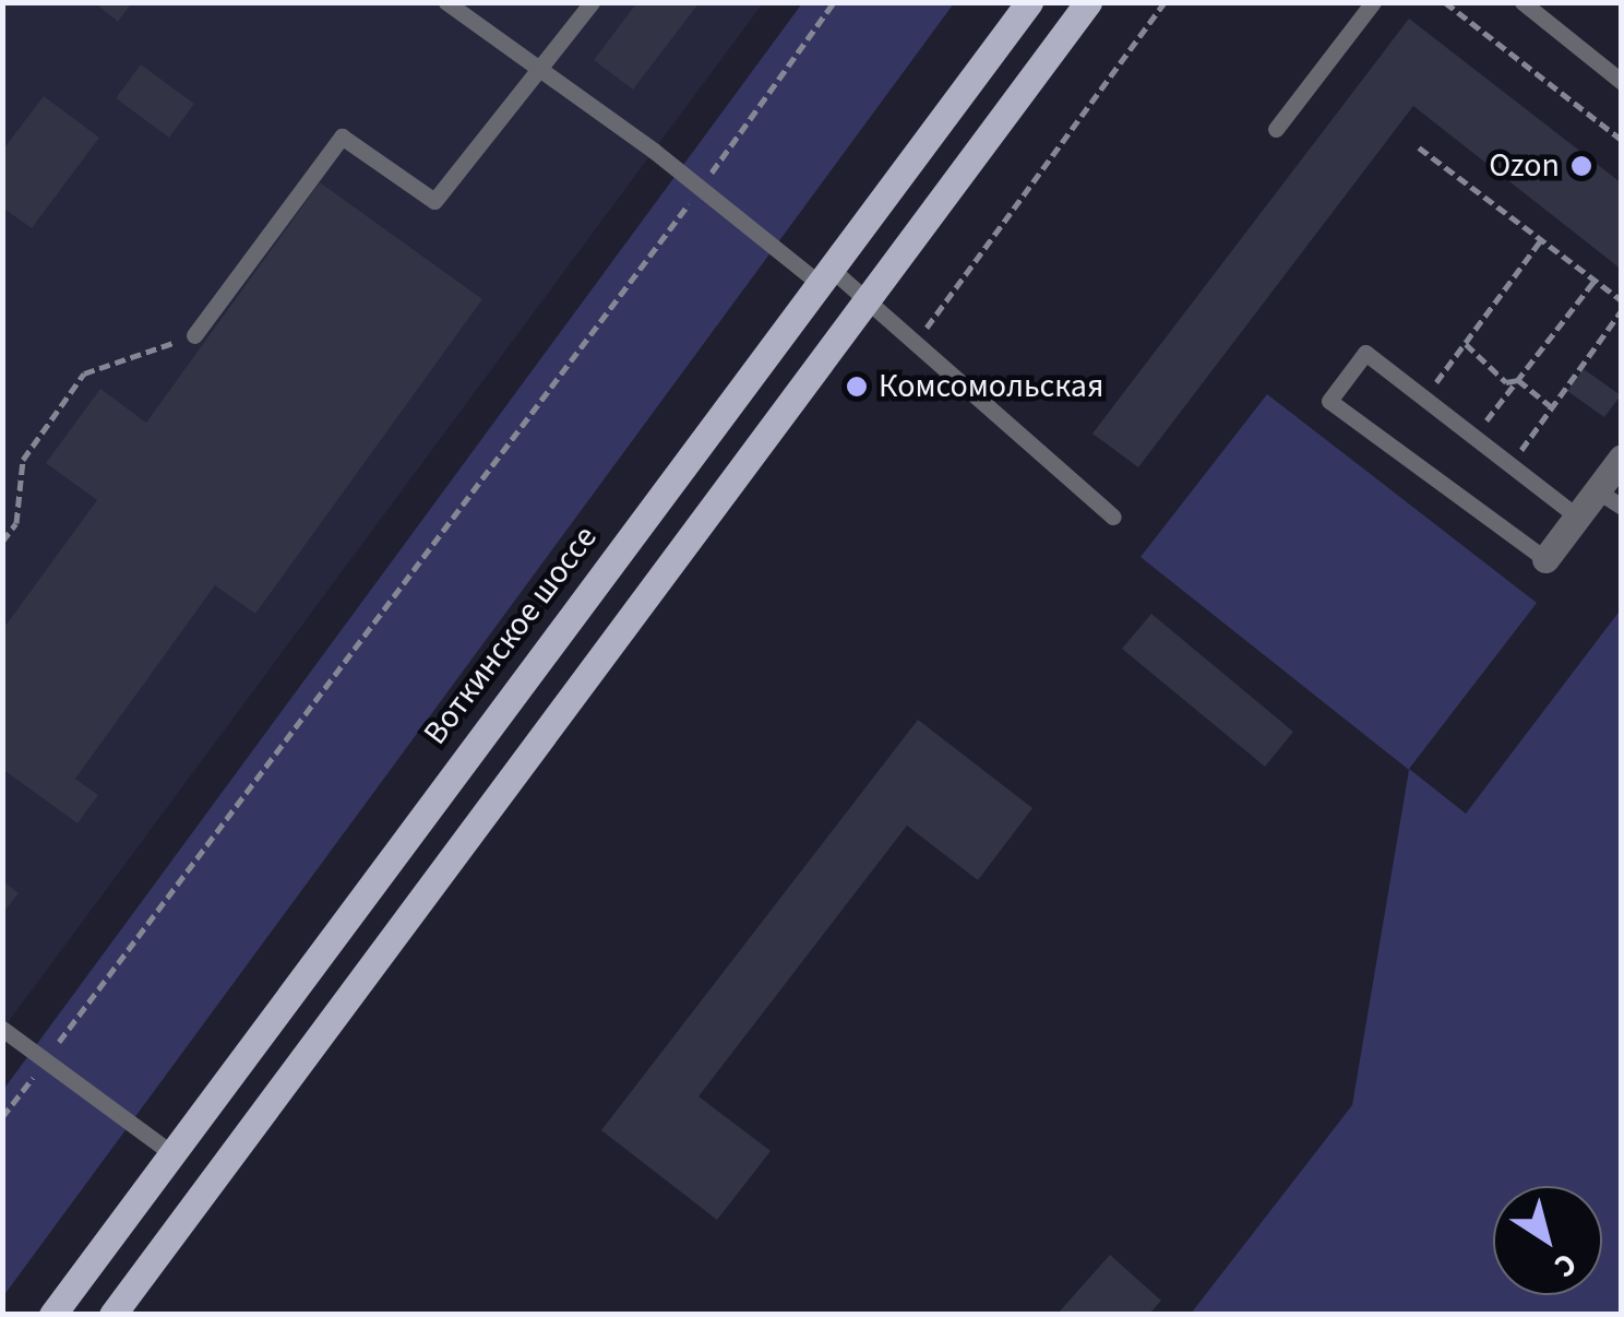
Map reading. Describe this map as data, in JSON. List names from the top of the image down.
{
  "streets": {
    "main road": ["Воткинское шоссе"]
  },
  "places": ["Ozon", "Комсомольская"],
  "north": "bottom right"
}
